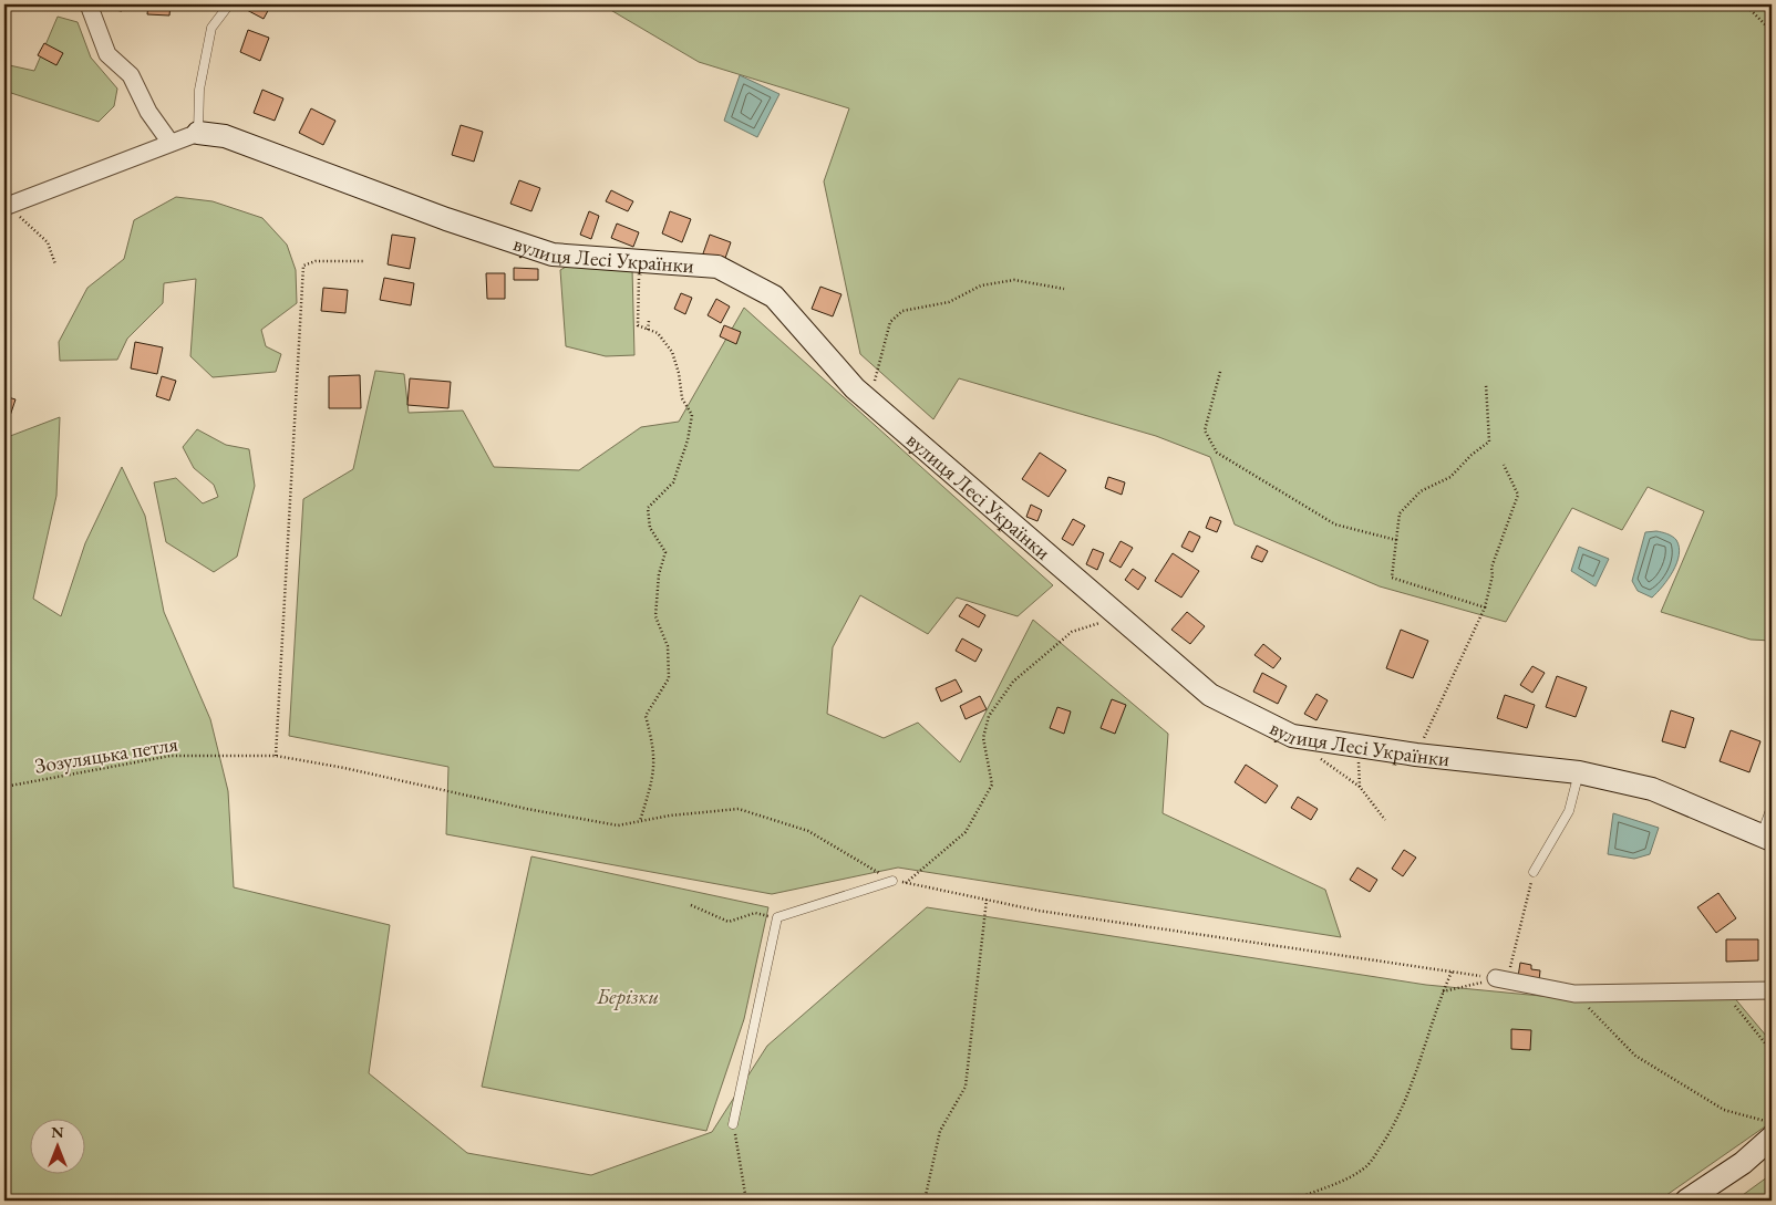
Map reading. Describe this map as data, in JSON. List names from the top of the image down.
{
  "streets": {
    "street": ["вулиця Лесі Українки"],
    "path": ["Зозуляцька петля"]
  },
  "parks": ["Берізки"],
  "north": "top"
}
